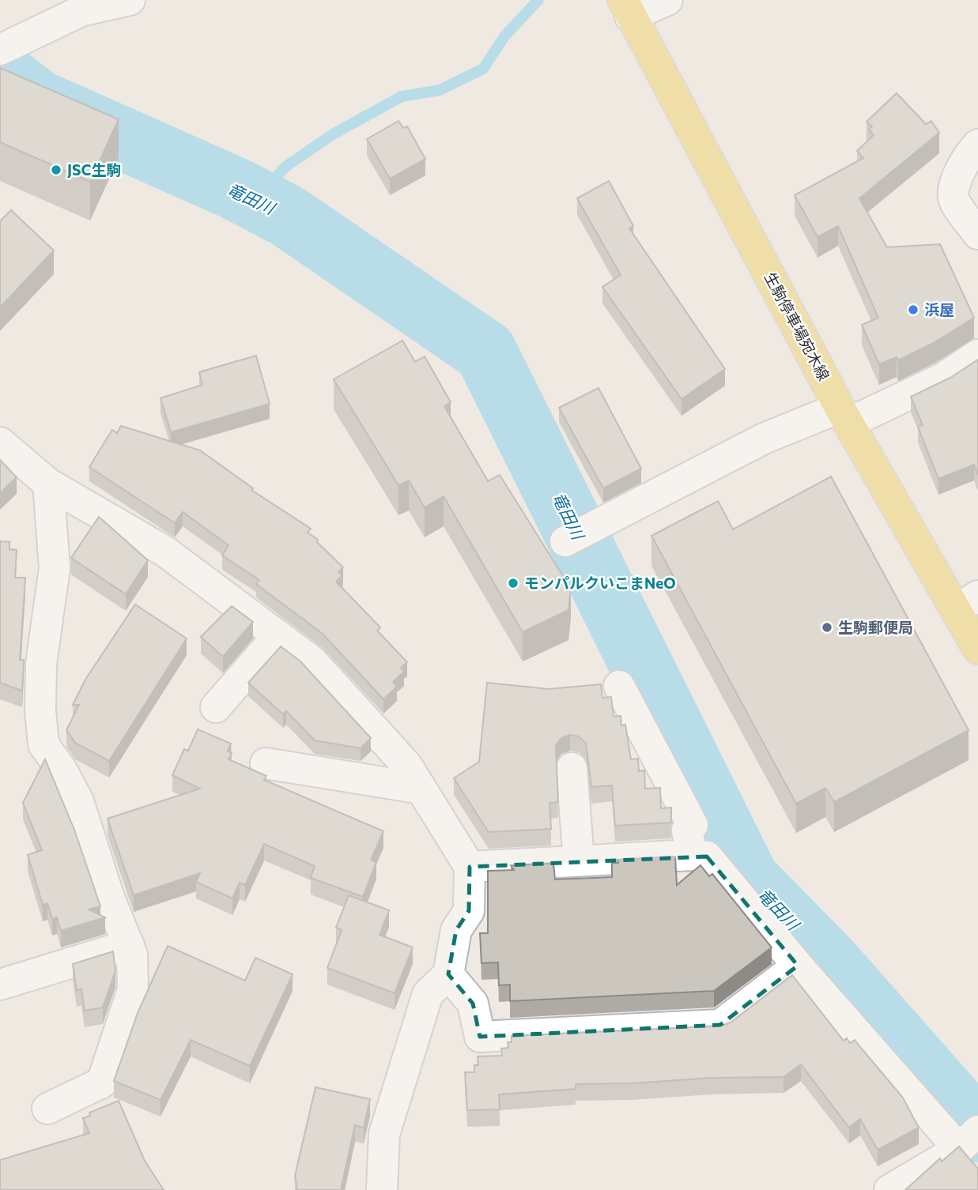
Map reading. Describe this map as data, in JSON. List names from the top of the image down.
{
  "streets": {
    "main road": ["生駒停車場宛木線"]
  },
  "water": ["竜田川"],
  "places": [
    "JSC生駒",
    "浜屋",
    "モンパルクいこまNeO",
    "生駒郵便局"
  ]
}
